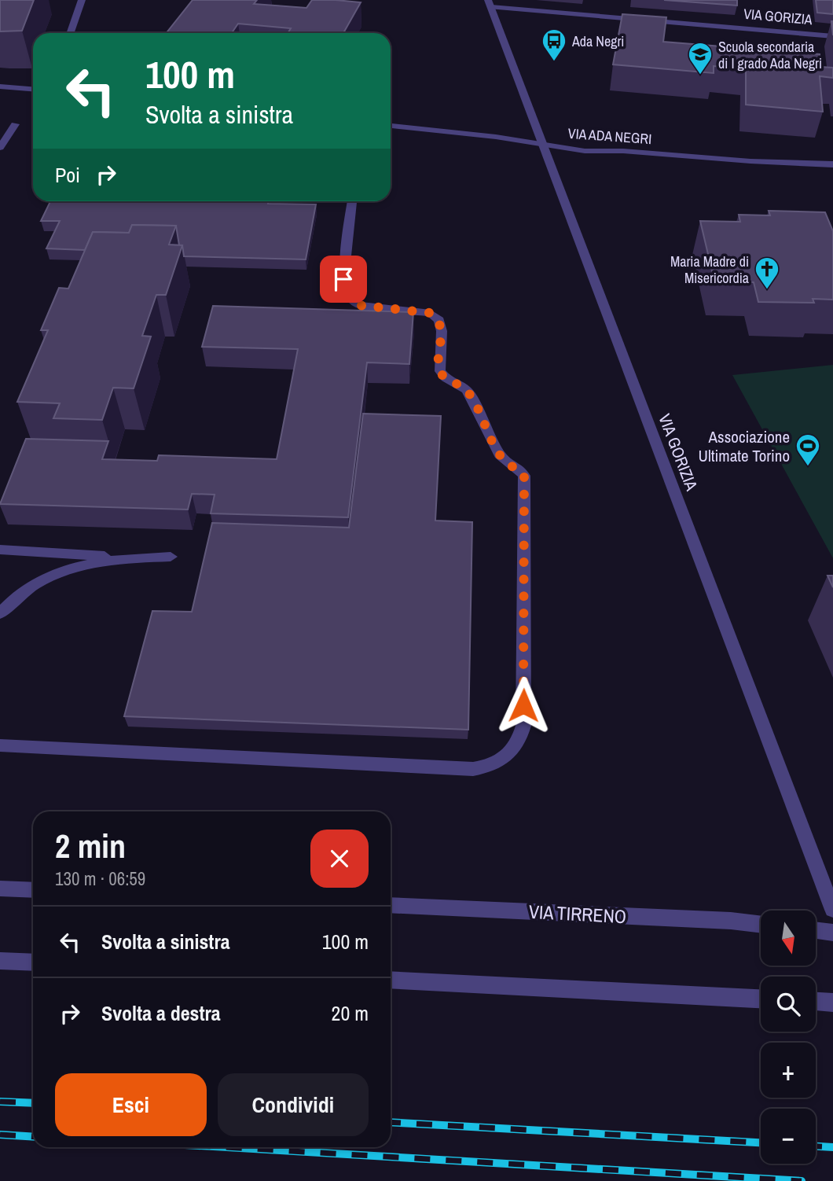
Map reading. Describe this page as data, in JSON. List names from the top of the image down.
{
  "streets": {
    "street": ["VIA GORIZIA", "VIA ADA NEGRI", "VIA TIRRENO"]
  },
  "crossings": [
    ["VIA GORIZIA", "VIA ADA NEGRI"]
  ],
  "places": {
    "bus stop": ["Ada Negri"],
    "school or university": ["Scuola secondaria di I grado Ada Negri"],
    "church": ["Maria Madre di Misericordia"],
    "sports": ["Associazione Ultimate Torino"]
  },
  "north": "bottom",
  "page": {
    "turn": ["100 m", "Svolta a sinistra"],
    "then": "Poi",
    "heading": ["2 min", "130 m · 06:59"],
    "list": [
      {
        "name": "Svolta a sinistra",
        "value": "100 m"
      },
      {
        "name": "Svolta a destra",
        "value": "20 m"
      }
    ],
    "map_buttons": ["+", "−"],
    "buttons": ["Esci", "Condividi"]
  }
}
